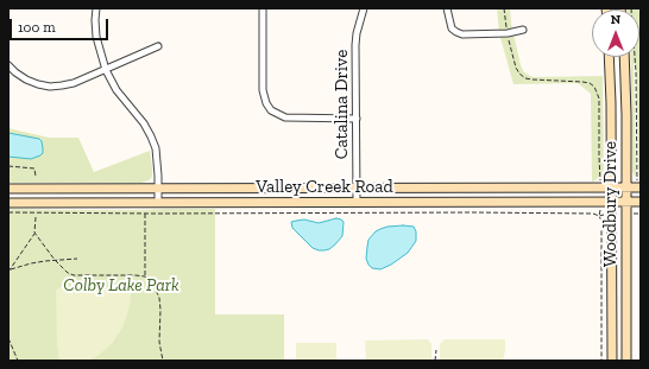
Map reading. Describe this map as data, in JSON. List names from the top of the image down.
{
  "streets": {
    "main road": ["Valley Creek Road", "Woodbury Drive"],
    "street": ["Catalina Drive"]
  },
  "crossings": [
    ["Catalina Drive", "Valley Creek Road"],
    ["Valley Creek Road", "Woodbury Drive"]
  ],
  "parks": ["Colby Lake Park"],
  "scale_bar": "100 m",
  "north": "top"
}
